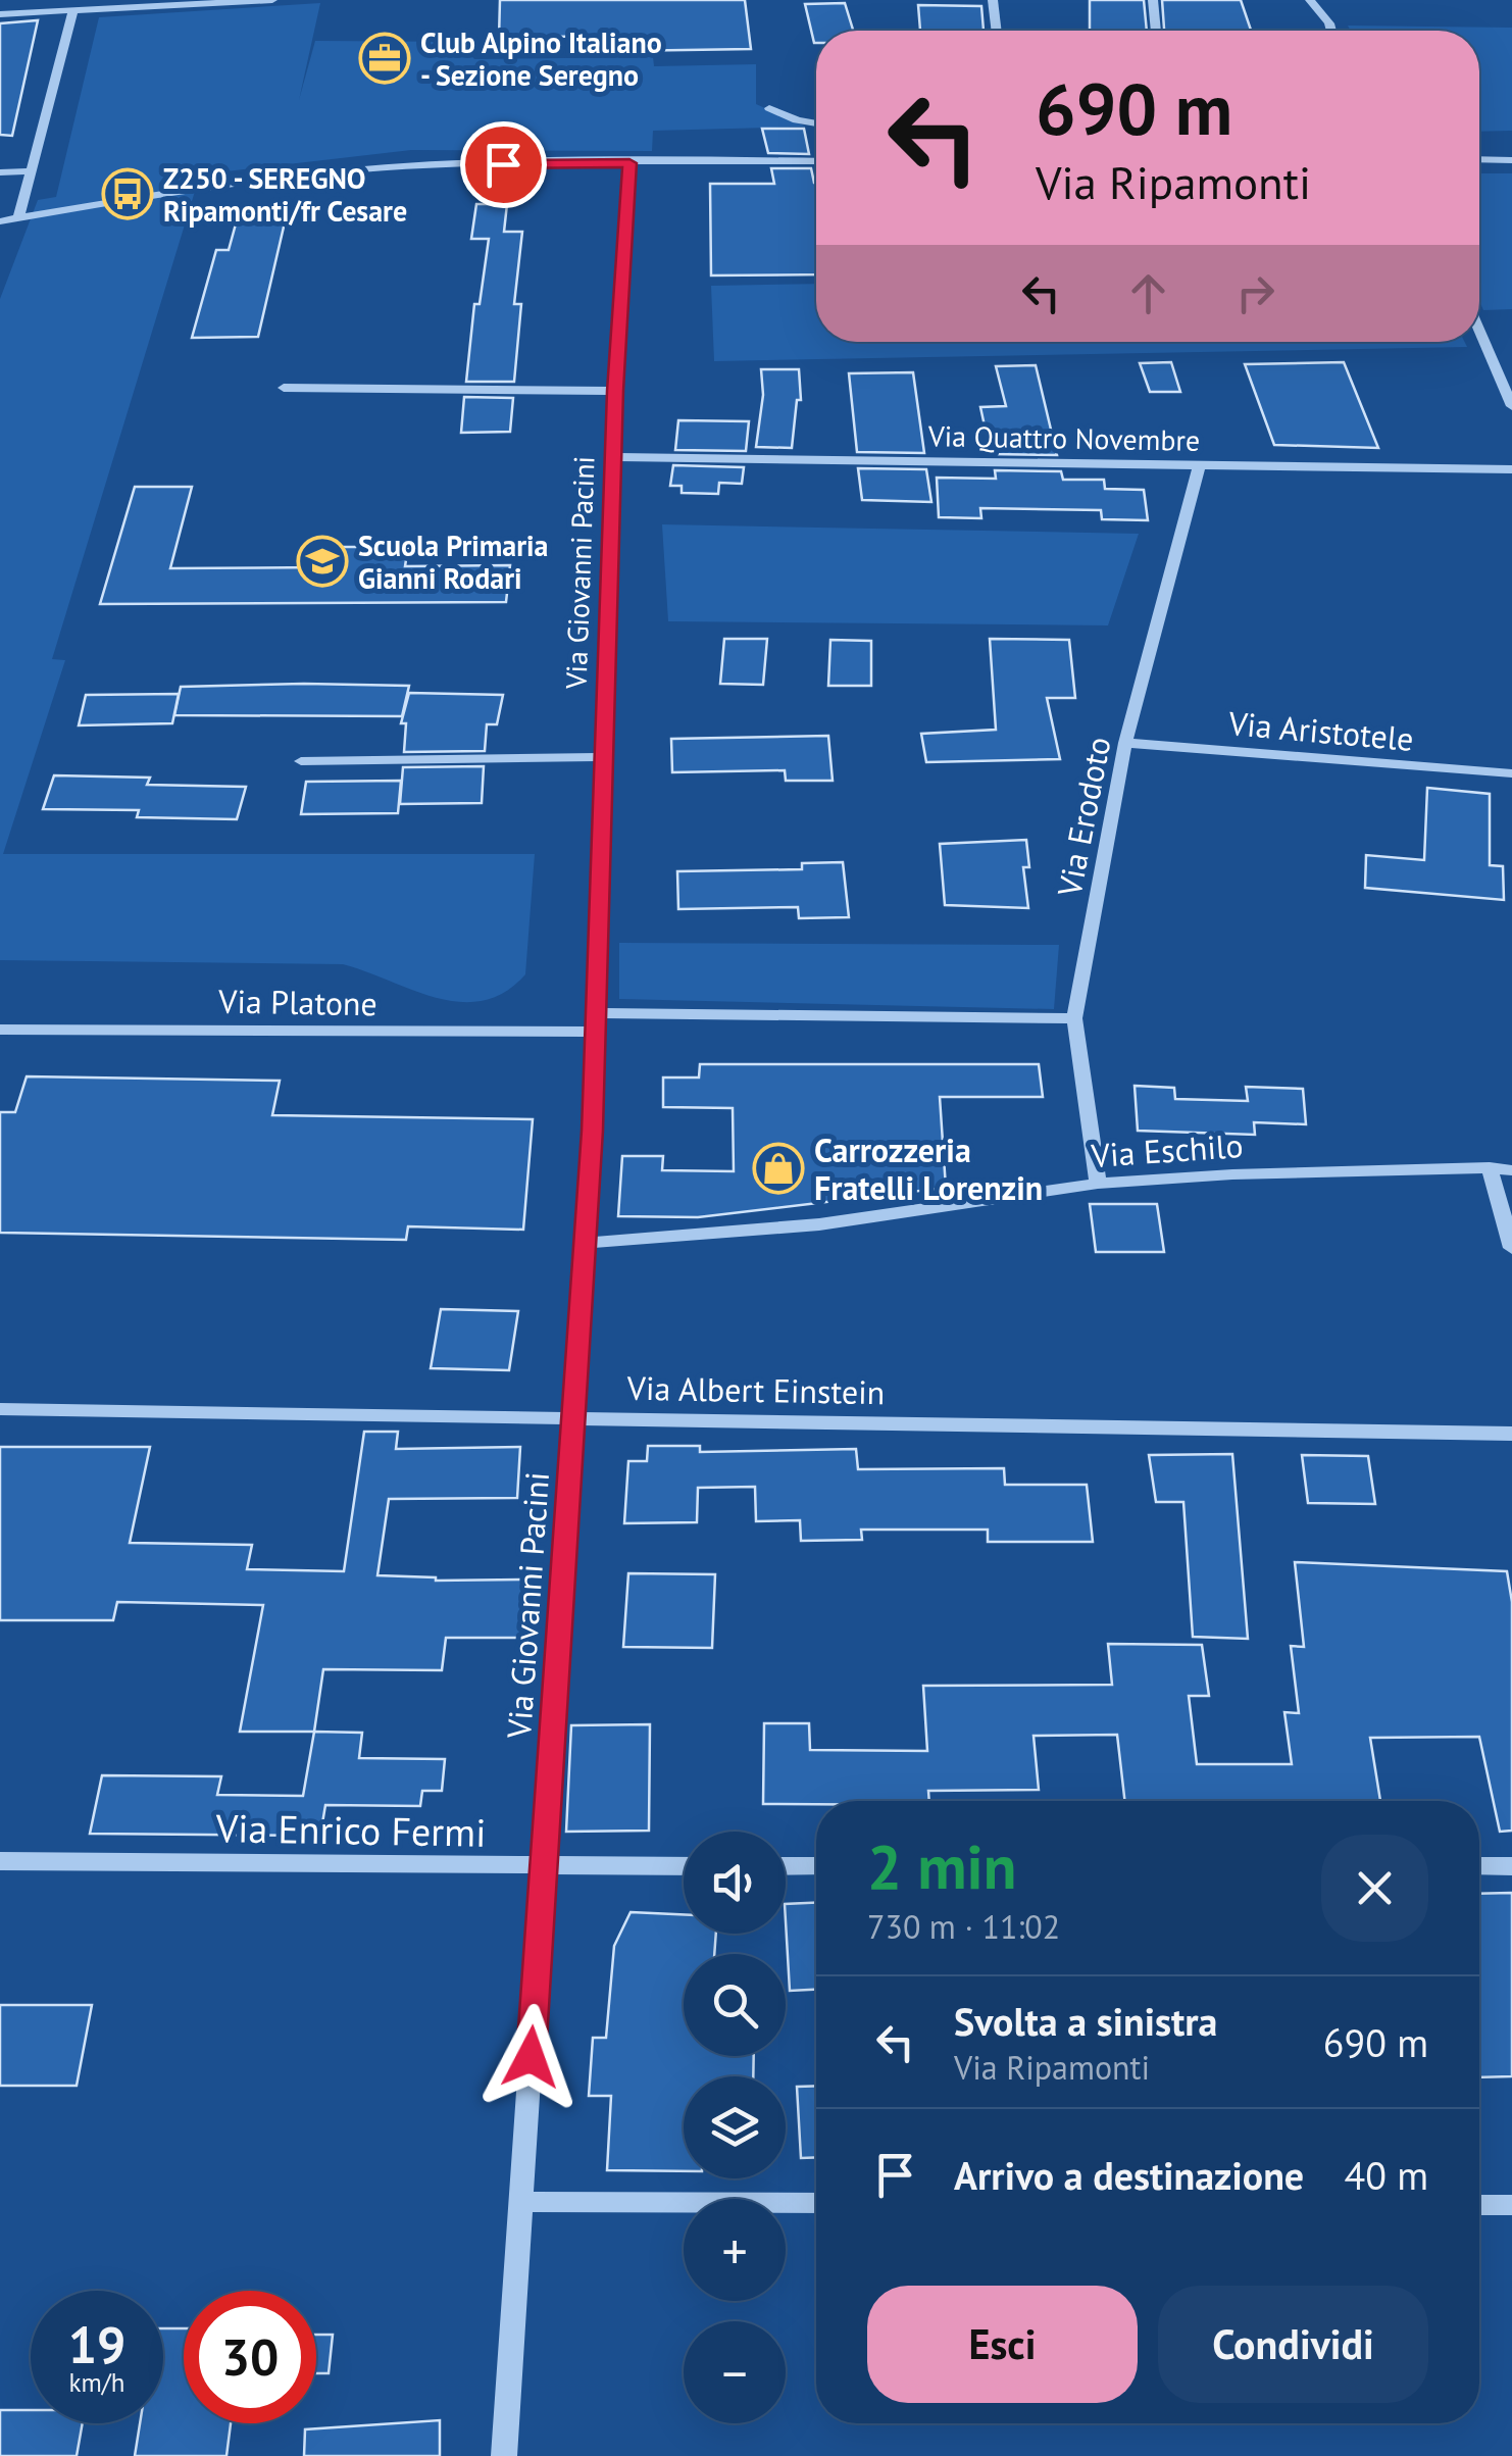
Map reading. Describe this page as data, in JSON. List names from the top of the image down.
{
  "streets": {
    "street": [
      "Via Quattro Novembre",
      "Via Giovanni Pacini",
      "Via Aristotele",
      "Via Erodoto",
      "Via Platone",
      "Via Eschilo",
      "Via Albert Einstein",
      "Via Enrico Fermi"
    ]
  },
  "crossings": [
    ["Via Quattro Novembre", "Via Giovanni Pacini"],
    ["Via Quattro Novembre", "Via Erodoto"],
    ["Via Giovanni Pacini", "Via Platone"],
    ["Via Giovanni Pacini", "Via Eschilo"],
    ["Via Giovanni Pacini", "Via Albert Einstein"],
    ["Via Giovanni Pacini", "Via Enrico Fermi"],
    ["Via Aristotele", "Via Erodoto"],
    ["Via Erodoto", "Via Platone"],
    ["Via Erodoto", "Via Eschilo"]
  ],
  "places": {
    "office": ["Club Alpino Italiano - Sezione Seregno"],
    "bus stop": ["Z250 - SEREGNO Ripamonti/fr Cesare"],
    "school or university": ["Scuola Primaria Gianni Rodari"],
    "shop": ["Carrozzeria Fratelli Lorenzin"]
  },
  "page": {
    "turn": ["690 m", "Via Ripamonti"],
    "heading": ["2 min", "730 m · 11:02"],
    "map_buttons": ["+", "−"],
    "list": [
      {
        "name": "Svolta a sinistra",
        "note": "Via Ripamonti",
        "value": "690 m"
      },
      {
        "name": "Arrivo a destinazione",
        "value": "40 m"
      }
    ],
    "buttons": ["Esci", "Condividi"],
    "speed": "19 km/h",
    "limit": "30"
  }
}
